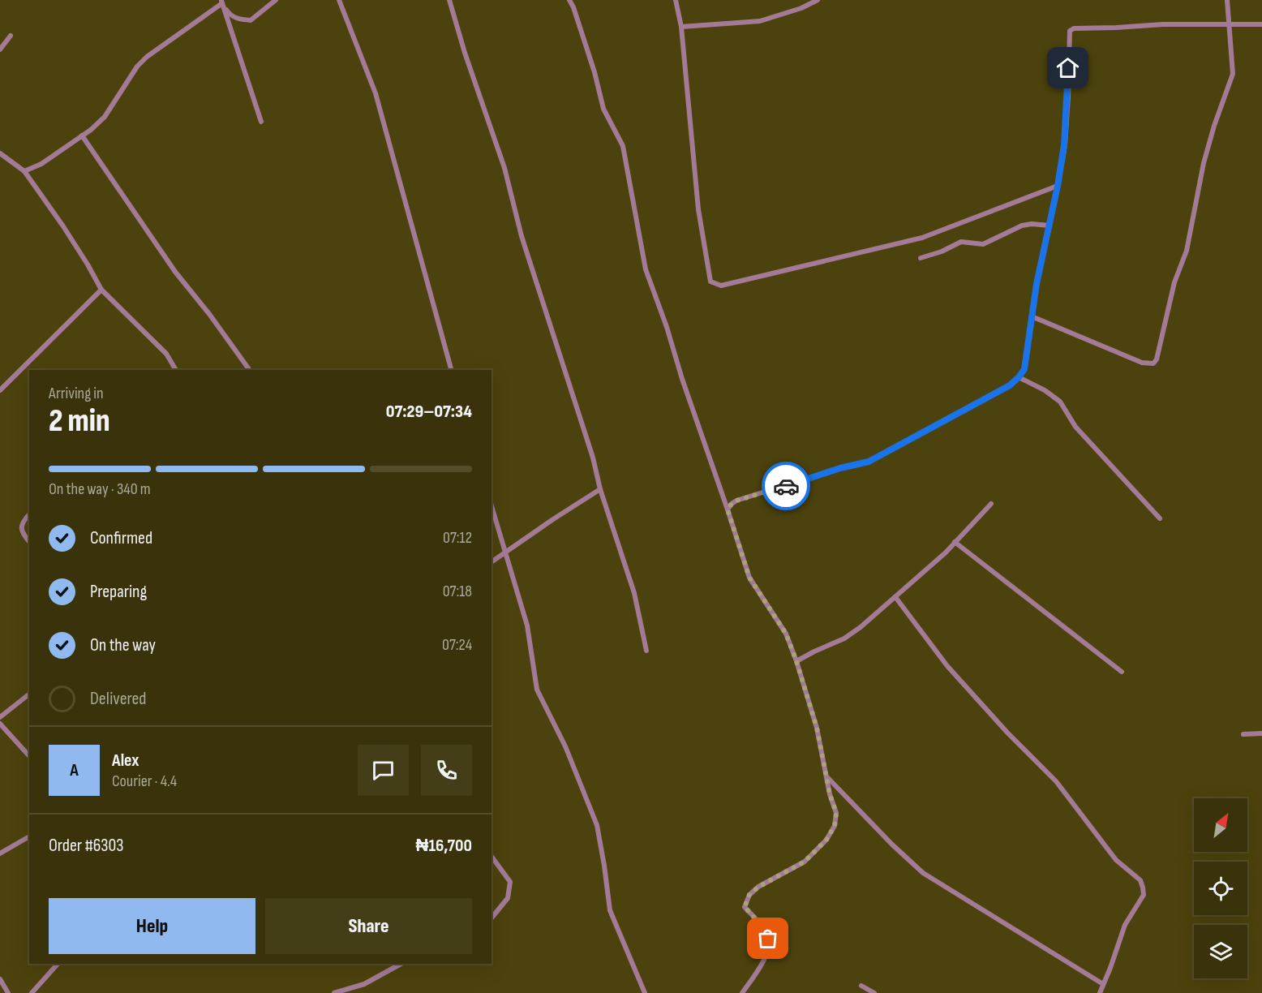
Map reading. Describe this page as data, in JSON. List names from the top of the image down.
{
  "north": "top right",
  "page": {
    "heading": ["2 min", "Arriving in", "07:29–07:34"],
    "panel": [
      "Alex",
      "Courier · 4.4",
      "Order #6303",
      "₦16,700"
    ],
    "bar": "On the way · 340 m",
    "list": [
      ["Confirmed", "07:12"],
      ["Preparing", "07:18"],
      ["On the way", "07:24"],
      "Delivered"
    ],
    "round": "A",
    "buttons": ["Help", "Share"]
  }
}
